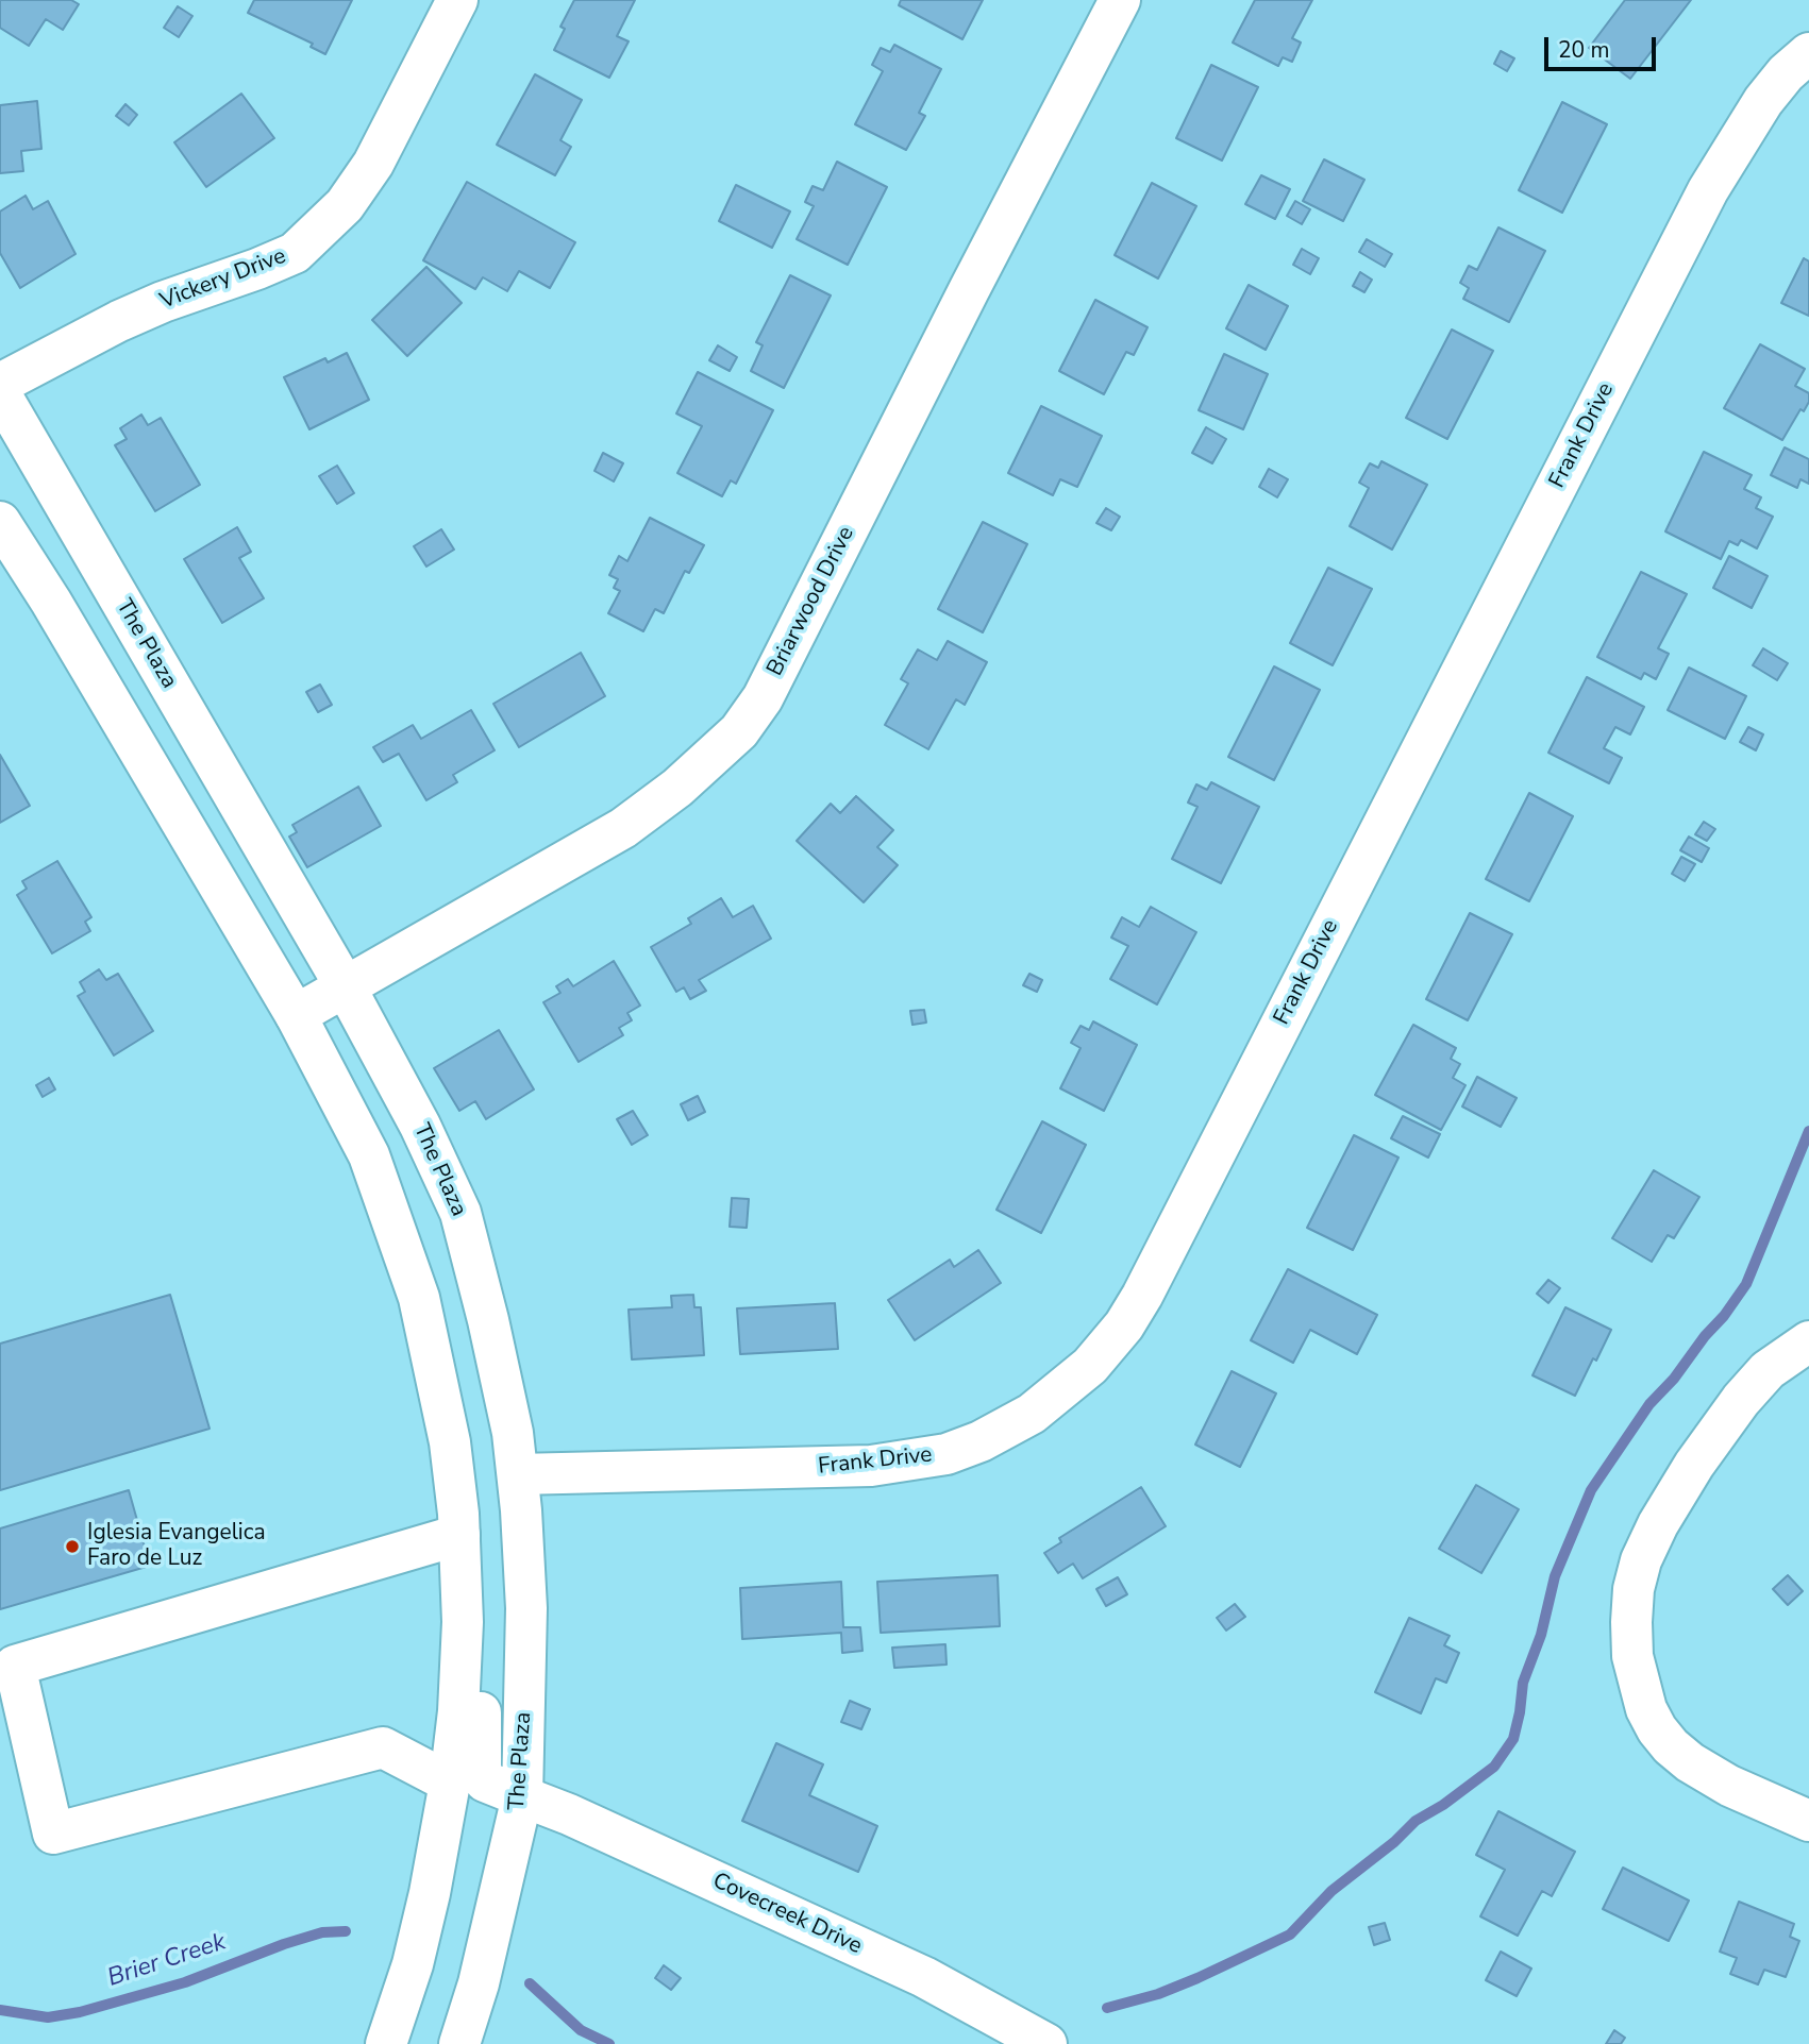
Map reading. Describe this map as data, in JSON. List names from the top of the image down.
{
  "streets": {
    "street": [
      "Vickery Drive",
      "Frank Drive",
      "Briarwood Drive",
      "The Plaza",
      "Covecreek Drive"
    ]
  },
  "crossings": [
    ["Frank Drive", "The Plaza"],
    ["Briarwood Drive", "The Plaza"],
    ["The Plaza", "Covecreek Drive"]
  ],
  "water": ["Brier Creek"],
  "places": ["Iglesia Evangelica Faro de Luz"],
  "scale_bar": "20 m"
}
